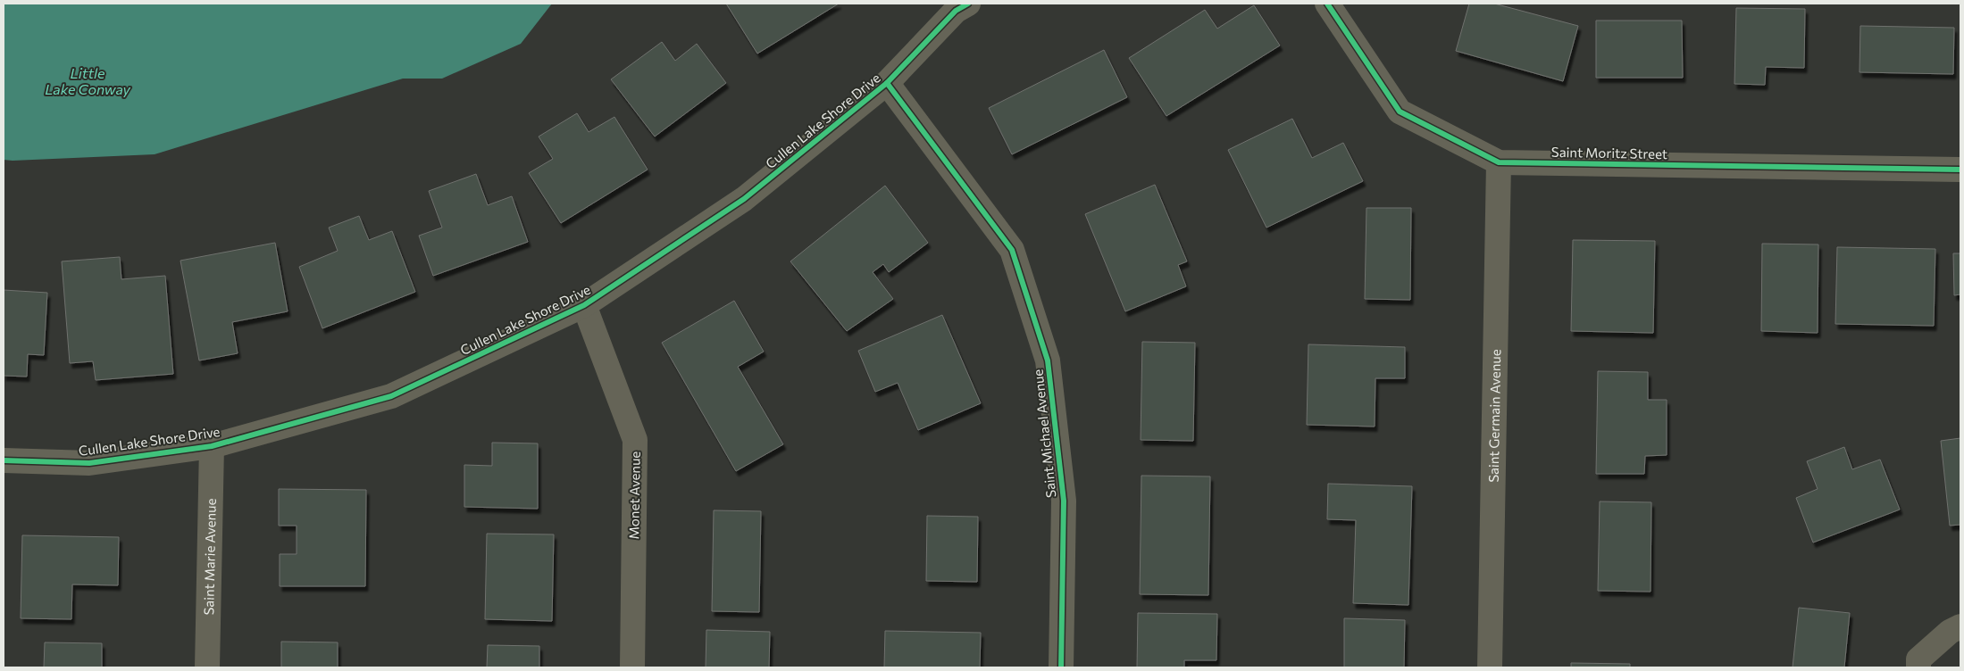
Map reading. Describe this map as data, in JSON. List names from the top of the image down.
{
  "streets": {
    "street": [
      "Cullen Lake Shore Drive",
      "Saint Moritz Street",
      "Saint Germain Avenue",
      "Saint Michael Avenue",
      "Monet Avenue",
      "Saint Marie Avenue"
    ]
  },
  "crossings": [
    ["Cullen Lake Shore Drive", "Saint Michael Avenue"],
    ["Cullen Lake Shore Drive", "Monet Avenue"],
    ["Cullen Lake Shore Drive", "Saint Marie Avenue"],
    ["Saint Moritz Street", "Saint Germain Avenue"]
  ],
  "water": ["Little Lake Conway"]
}
